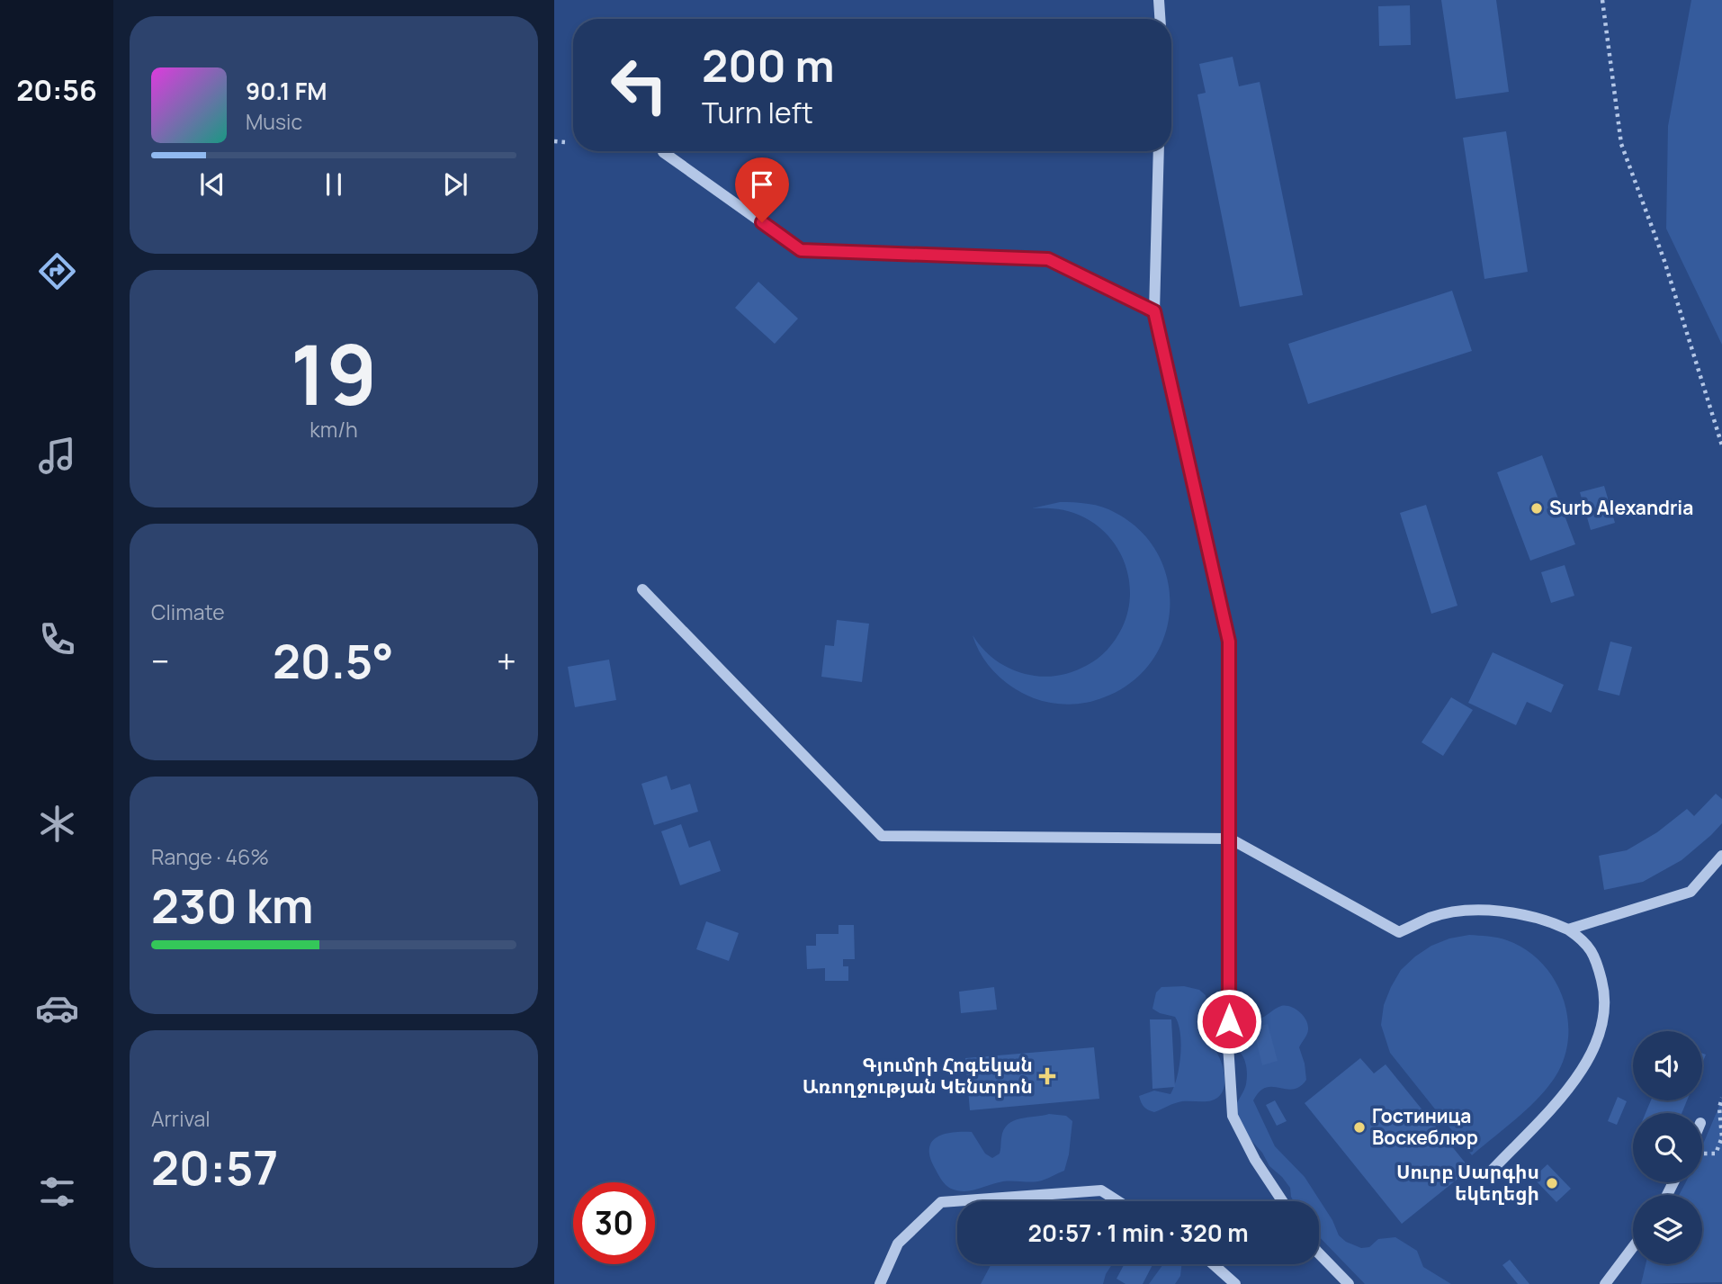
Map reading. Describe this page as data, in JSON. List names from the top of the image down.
{
  "places": {
    "other": ["Surb Alexandria", "Гостиница Воскеблюр", "Սուրբ Սարգիս եկեղեցի"],
    "health": ["Գյումրի Հոգեկան Առողջության Կենտրոն"]
  },
  "page": {
    "tabs": "20:56",
    "turn": ["200 m", "Turn left"],
    "song": ["90.1 FM", "Music"],
    "tile": [
      ["19", "km/h"],
      "Climate",
      ["Range · 46%", "230 km"],
      ["Arrival", "20:57"]
    ],
    "heat": ["−", "20.5°", "+"],
    "limit": "30",
    "trip": "20:57 · 1 min · 320 m"
  }
}
